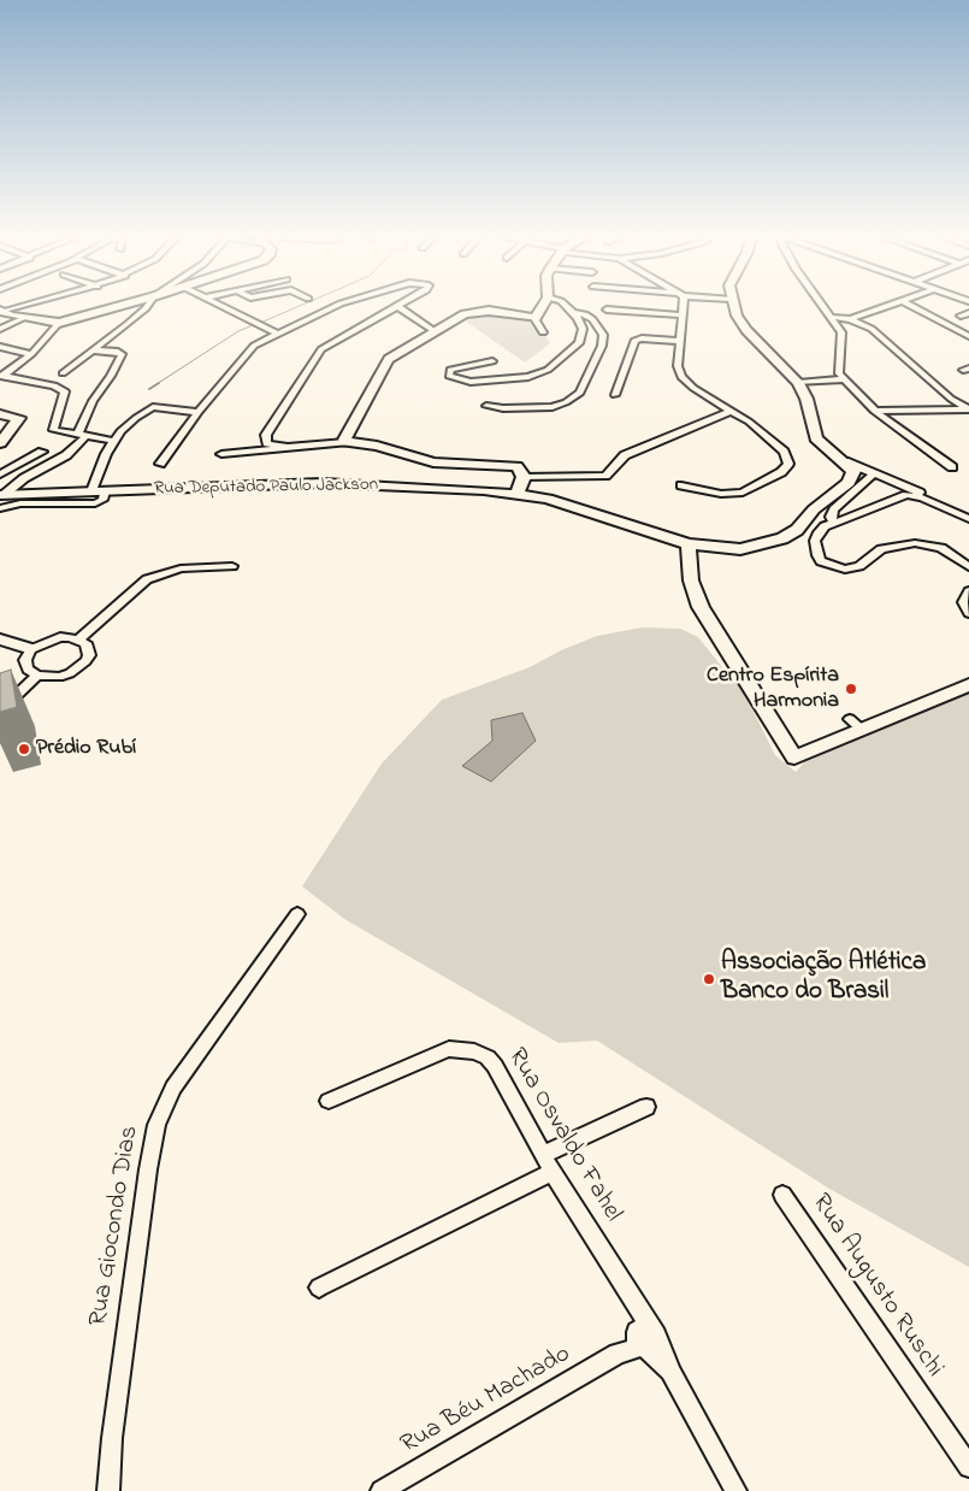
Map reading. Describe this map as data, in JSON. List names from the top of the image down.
{
  "streets": {
    "main road": ["Rua Deputado Paulo Jackson"],
    "street": [
      "Rua Osvaldo Fahel",
      "Rua Giocondo Dias",
      "Rua Augusto Ruschi",
      "Rua Béu Machado"
    ]
  },
  "crossings": [
    ["Rua Osvaldo Fahel", "Rua Béu Machado"]
  ],
  "places": ["Centro Espírita Harmonia", "Prédio Rubí", "Associação Atlética Banco do Brasil"]
}
